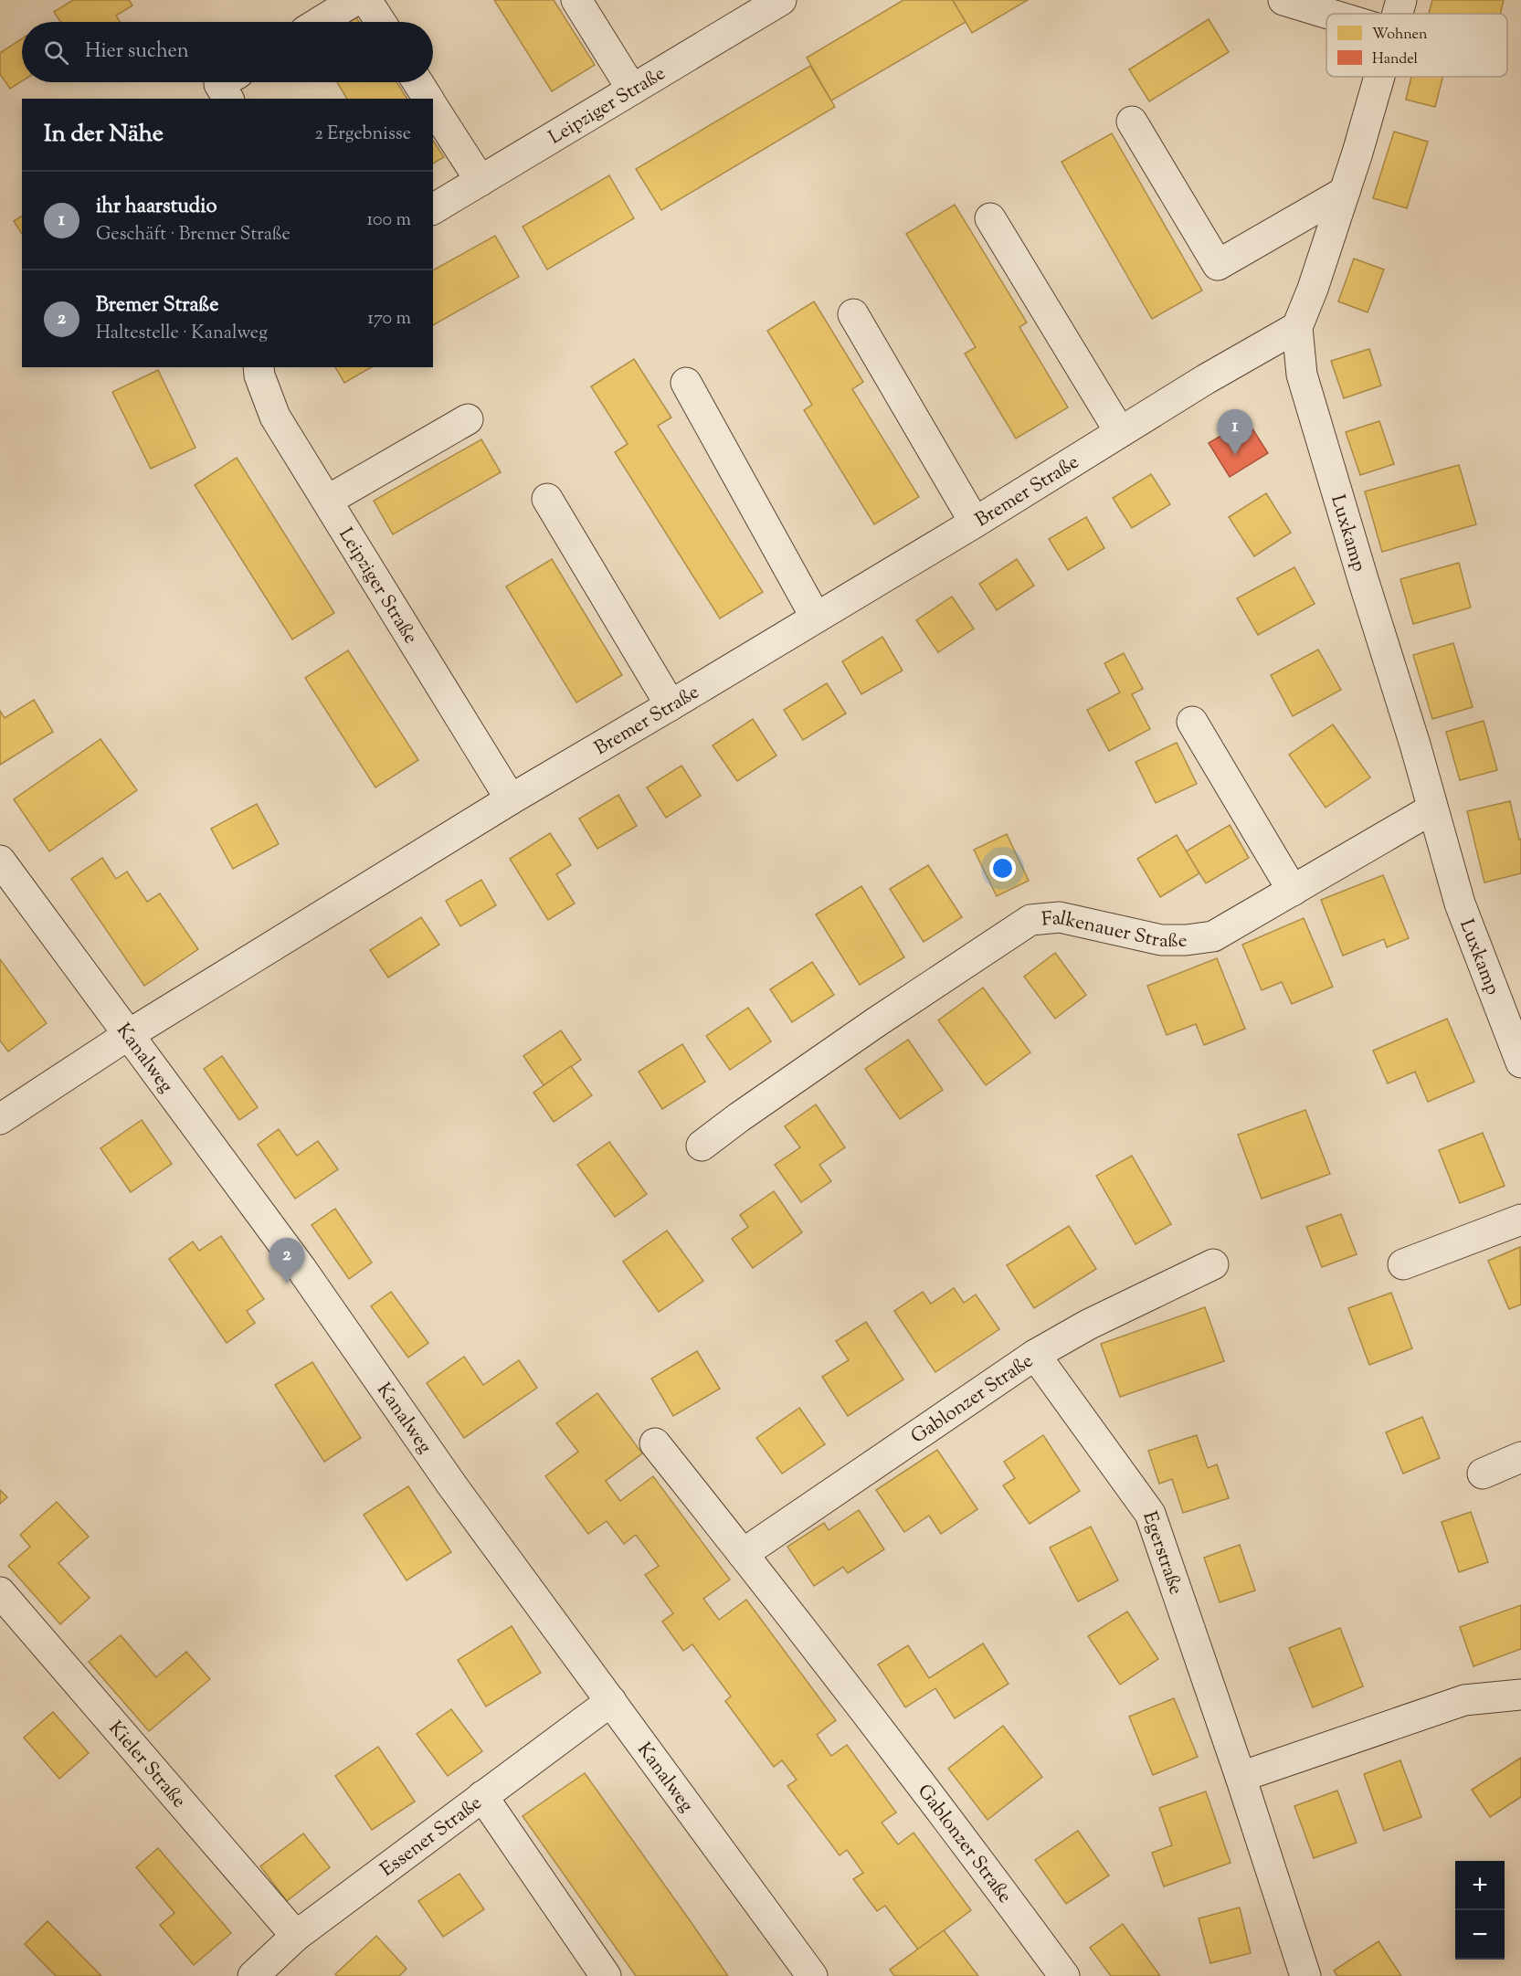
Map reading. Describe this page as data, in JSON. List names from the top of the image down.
{
  "streets": {
    "street": [
      "Leipziger Straße",
      "Bremer Straße",
      "Luxkamp",
      "Falkenauer Straße",
      "Kanalweg",
      "Gablonzer Straße",
      "Egerstraße",
      "Kieler Straße",
      "Essener Straße"
    ]
  },
  "crossings": [
    ["Leipziger Straße", "Bremer Straße"],
    ["Bremer Straße", "Luxkamp"],
    ["Bremer Straße", "Kanalweg"],
    ["Luxkamp", "Falkenauer Straße"],
    ["Kanalweg", "Essener Straße"],
    ["Gablonzer Straße", "Egerstraße"],
    ["Kieler Straße", "Essener Straße"]
  ],
  "legend": ["Wohnen", "Handel"],
  "page": {
    "search": "Hier suchen",
    "heading": ["In der Nähe", "2 Ergebnisse"],
    "list": [
      {
        "mark": "1",
        "name": "ihr haarstudio",
        "note": "Geschäft · Bremer Straße",
        "value": "100 m"
      },
      {
        "mark": "2",
        "name": "Bremer Straße",
        "note": "Haltestelle · Kanalweg",
        "value": "170 m"
      }
    ],
    "pins": ["1", "2"],
    "map_buttons": ["+", "−"]
  }
}
